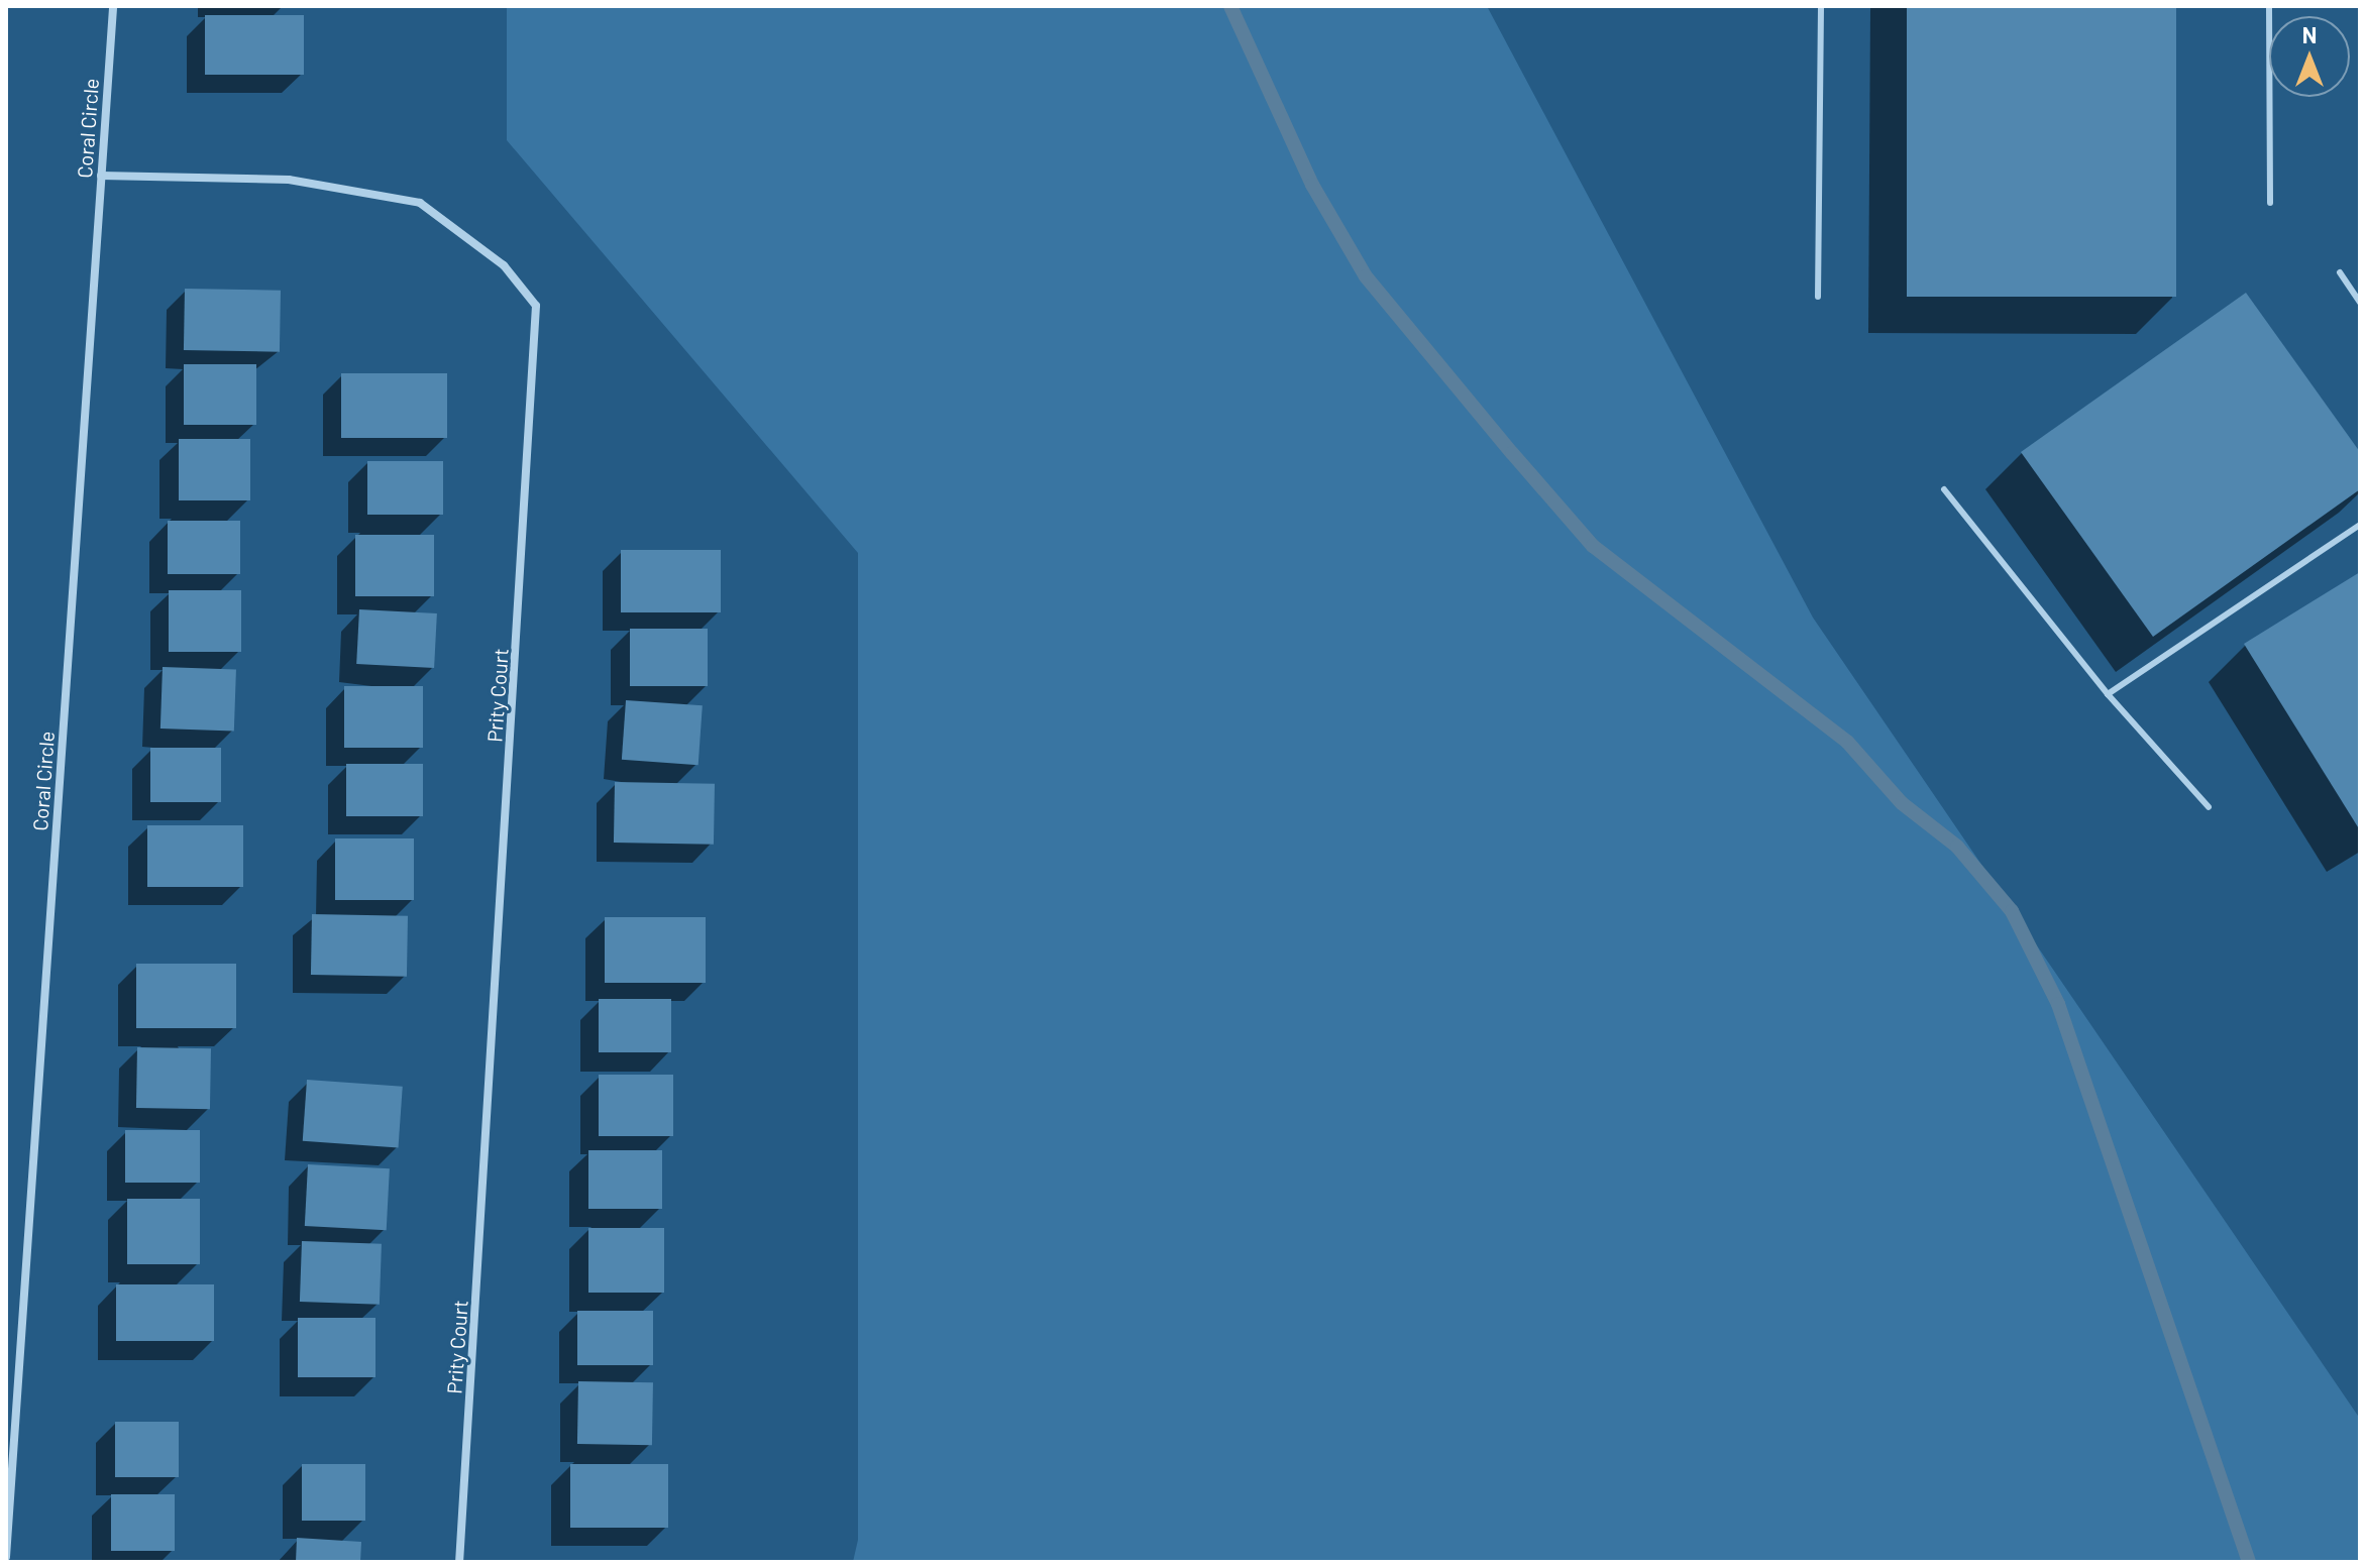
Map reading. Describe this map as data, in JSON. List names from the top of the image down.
{
  "streets": {
    "street": ["Coral Circle", "Prity Court"]
  },
  "crossings": [
    ["Coral Circle", "Prity Court"]
  ],
  "north": "top"
}
